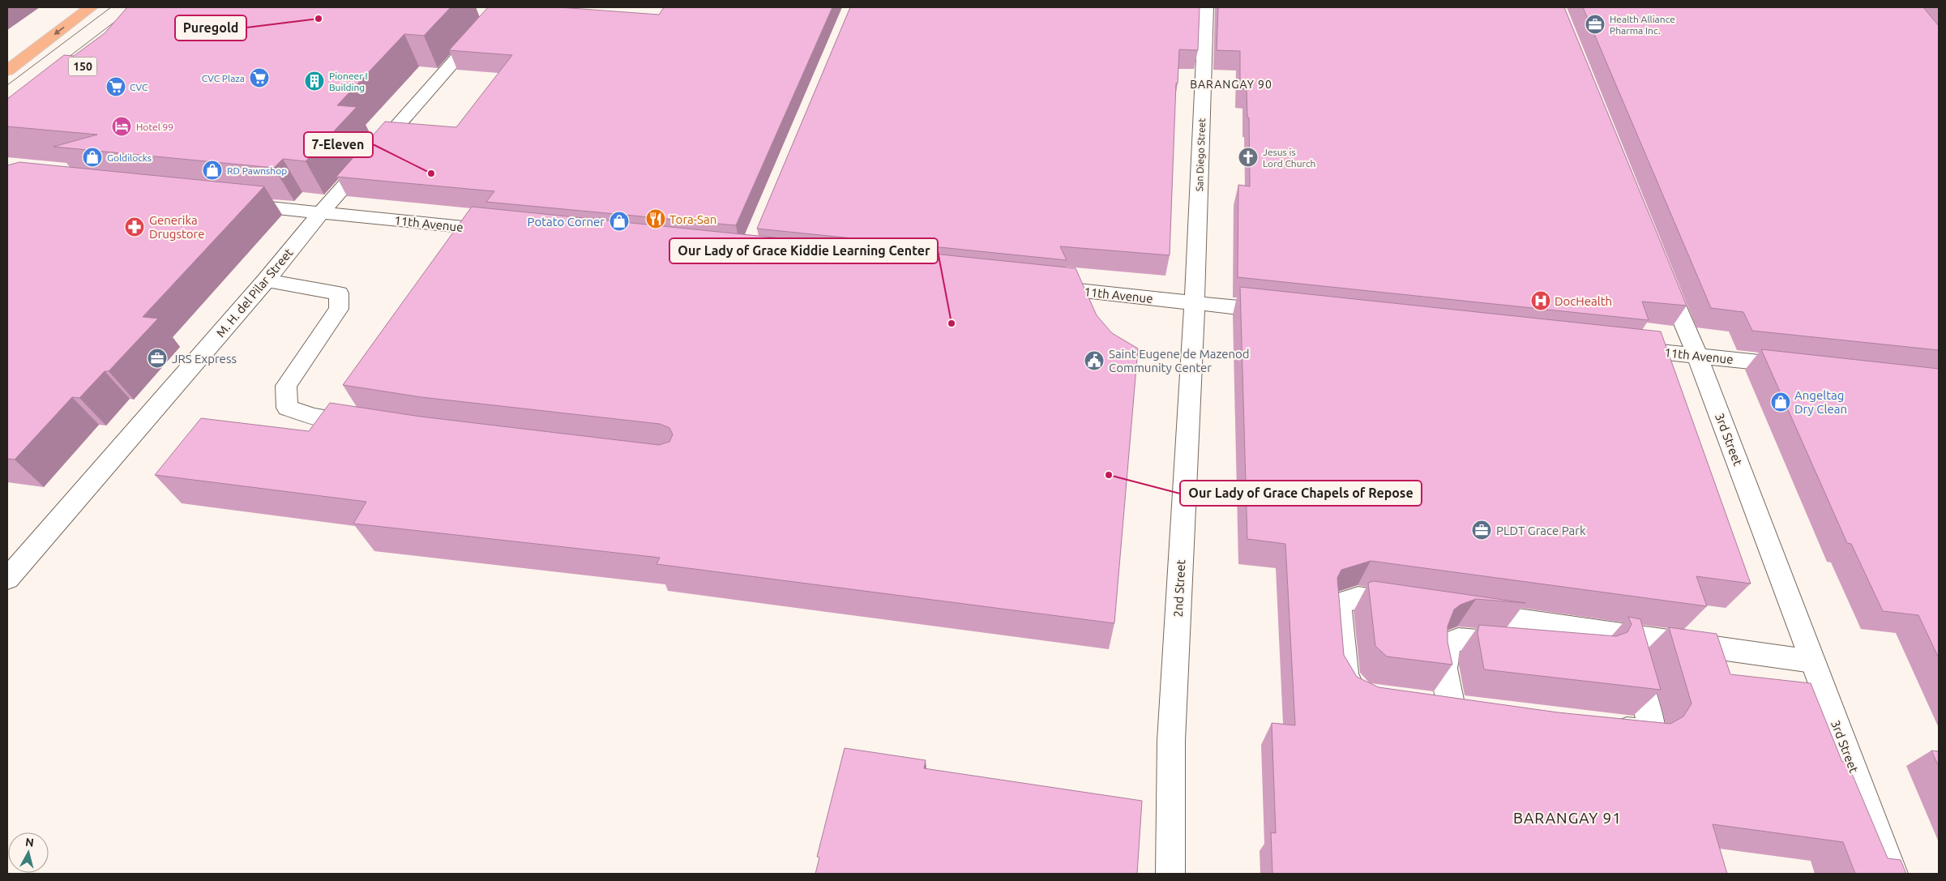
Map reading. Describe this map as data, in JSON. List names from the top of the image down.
{
  "streets": {
    "street": [
      "San Diego Street",
      "11th Avenue",
      "M. H. del Pilar Street",
      "3rd Street",
      "2nd Street"
    ]
  },
  "crossings": [
    ["San Diego Street", "11th Avenue"],
    ["San Diego Street", "2nd Street"],
    ["11th Avenue", "M. H. del Pilar Street"],
    ["11th Avenue", "3rd Street"],
    ["11th Avenue", "2nd Street"]
  ],
  "districts": ["BARANGAY 90", "BARANGAY 91"],
  "places": {
    "other": [
      "Puregold",
      "7-Eleven",
      "Our Lady of Grace Kiddie Learning Center",
      "Our Lady of Grace Chapels of Repose"
    ],
    "office": ["Health Alliance Pharma Inc.", "JRS Express", "PLDT Grace Park"],
    "supermarket": ["CVC Plaza", "CVC"],
    "building": ["Pioneer I Building"],
    "hotel": ["Hotel 99"],
    "shop": [
      "Goldilocks",
      "RD Pawnshop",
      "Potato Corner",
      "Angeltag Dry Clean"
    ],
    "church": ["Jesus is Lord Church"],
    "restaurant": ["Tora-San"],
    "pharmacy": ["Generika Drugstore"],
    "hospital": ["DocHealth"],
    "public building": ["Saint Eugene de Mazenod Community Center"]
  },
  "north": "top"
}
